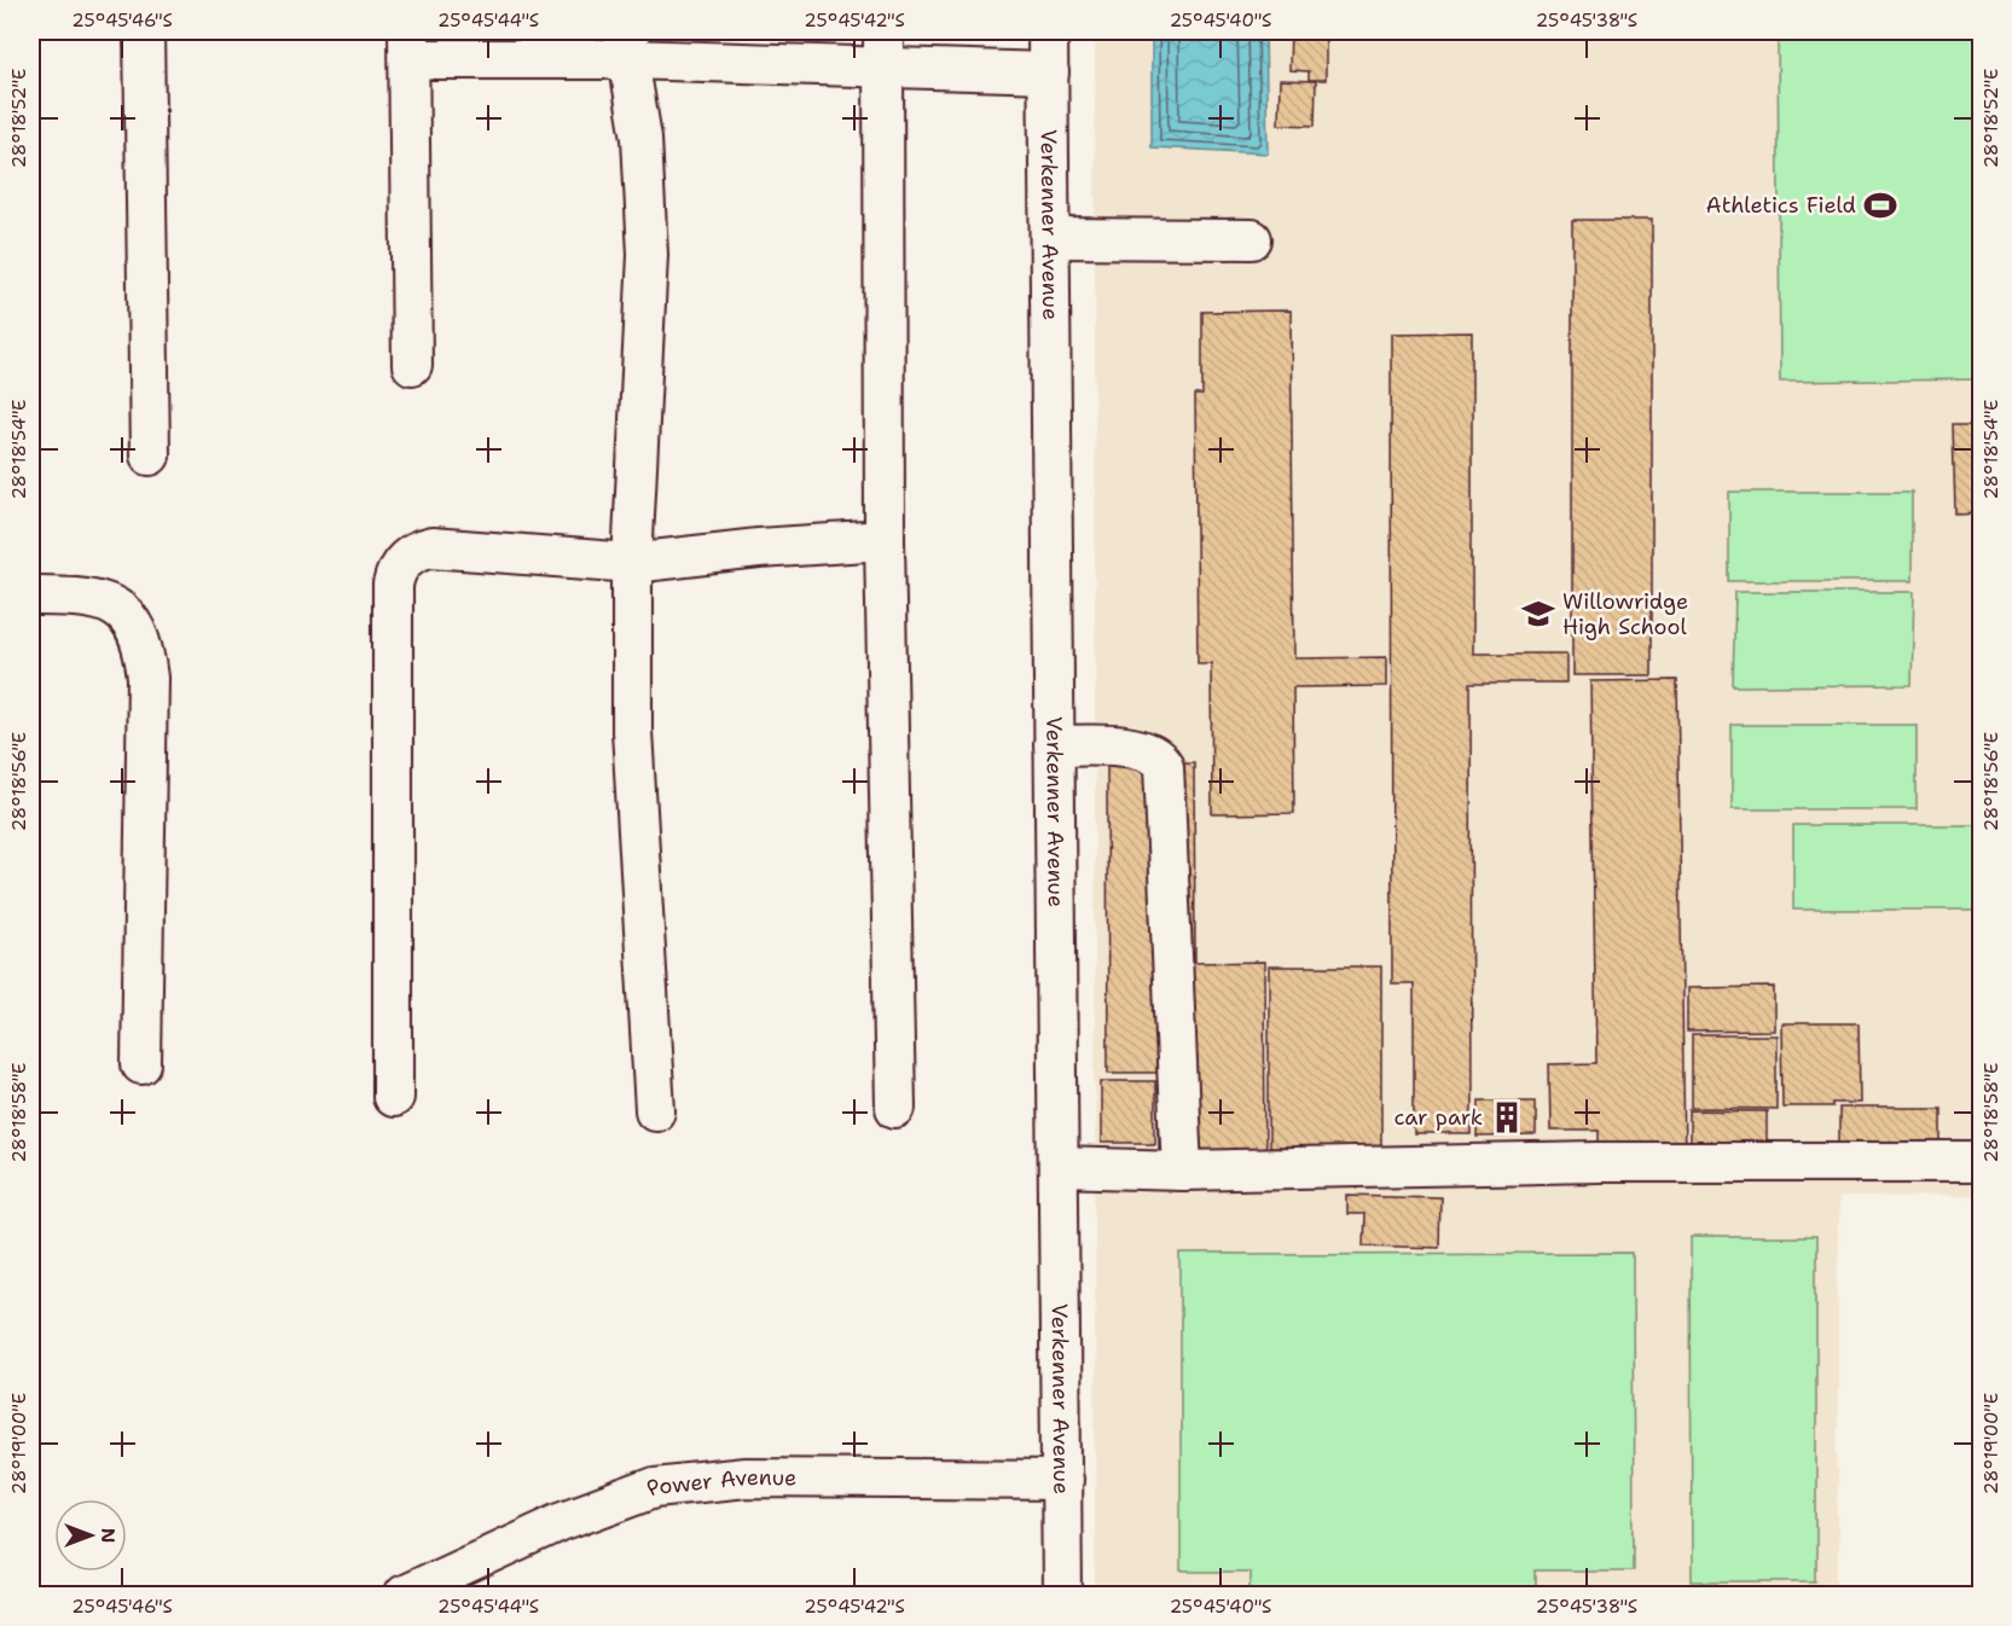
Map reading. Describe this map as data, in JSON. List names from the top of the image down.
{
  "streets": {
    "street": ["Verkenner Avenue", "Power Avenue"]
  },
  "crossings": [
    ["Verkenner Avenue", "Power Avenue"]
  ],
  "places": {
    "sports": ["Athletics Field"],
    "school or university": ["Willowridge High School"],
    "building": ["car park"]
  },
  "north": "right",
  "coordinates": [
    "25°45'46\"S",
    "25°45'44\"S",
    "25°45'42\"S",
    "25°45'40\"S",
    "25°45'38\"S",
    "28°18'52\"E",
    "28°18'54\"E",
    "28°18'56\"E",
    "28°18'58\"E",
    "28°19'00\"E"
  ]
}
